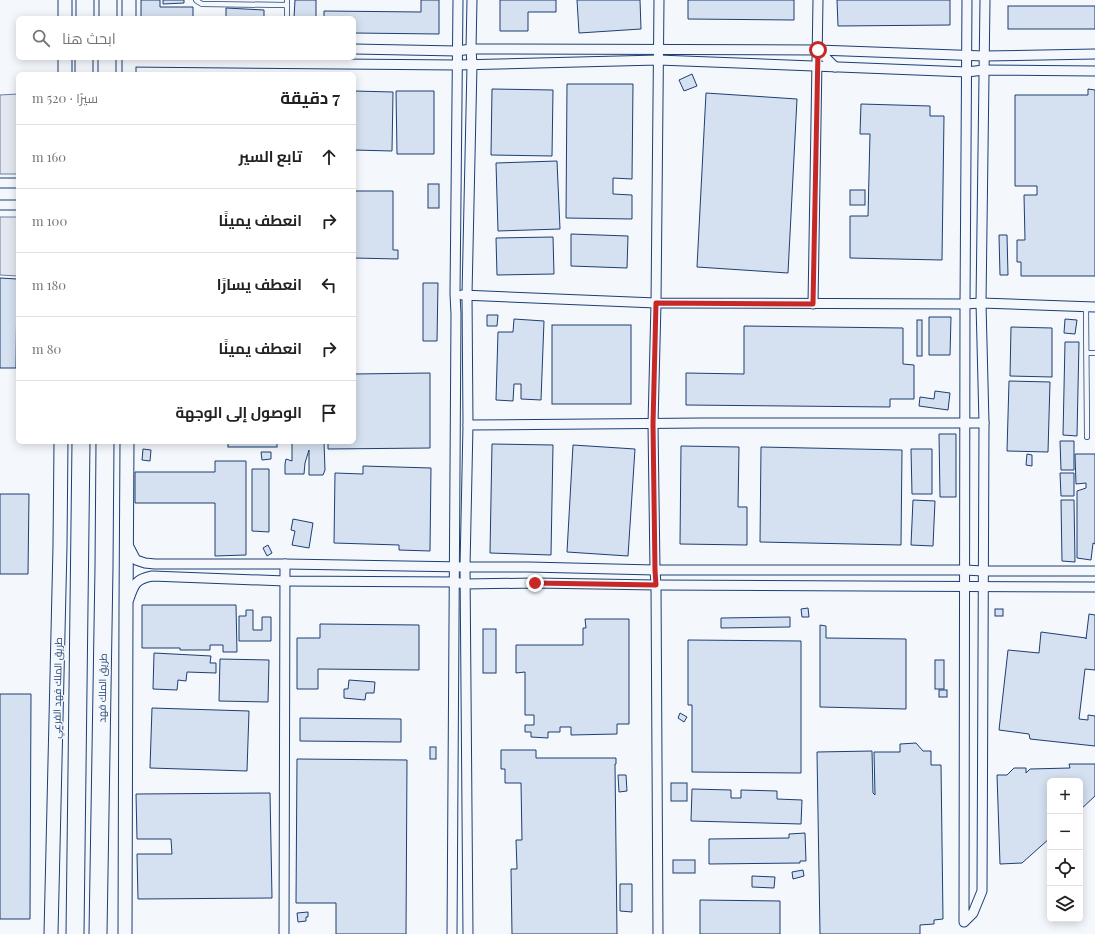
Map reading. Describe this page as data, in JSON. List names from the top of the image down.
{
  "streets": {
    "highway": ["طريق الملك فهد"],
    "main road": ["طريق الملك فهد الفرعي"]
  },
  "page": {
    "search": "ابحث هنا",
    "heading": ["7 دقيقة", "سيرًا · 520 m"],
    "list": [
      ["تابع السير", "160 m"],
      ["انعطف يمينًا", "100 m"],
      ["انعطف يسارًا", "180 m"],
      ["انعطف يمينًا", "80 m"],
      "الوصول إلى الوجهة"
    ],
    "map_buttons": ["+", "−"]
  }
}
